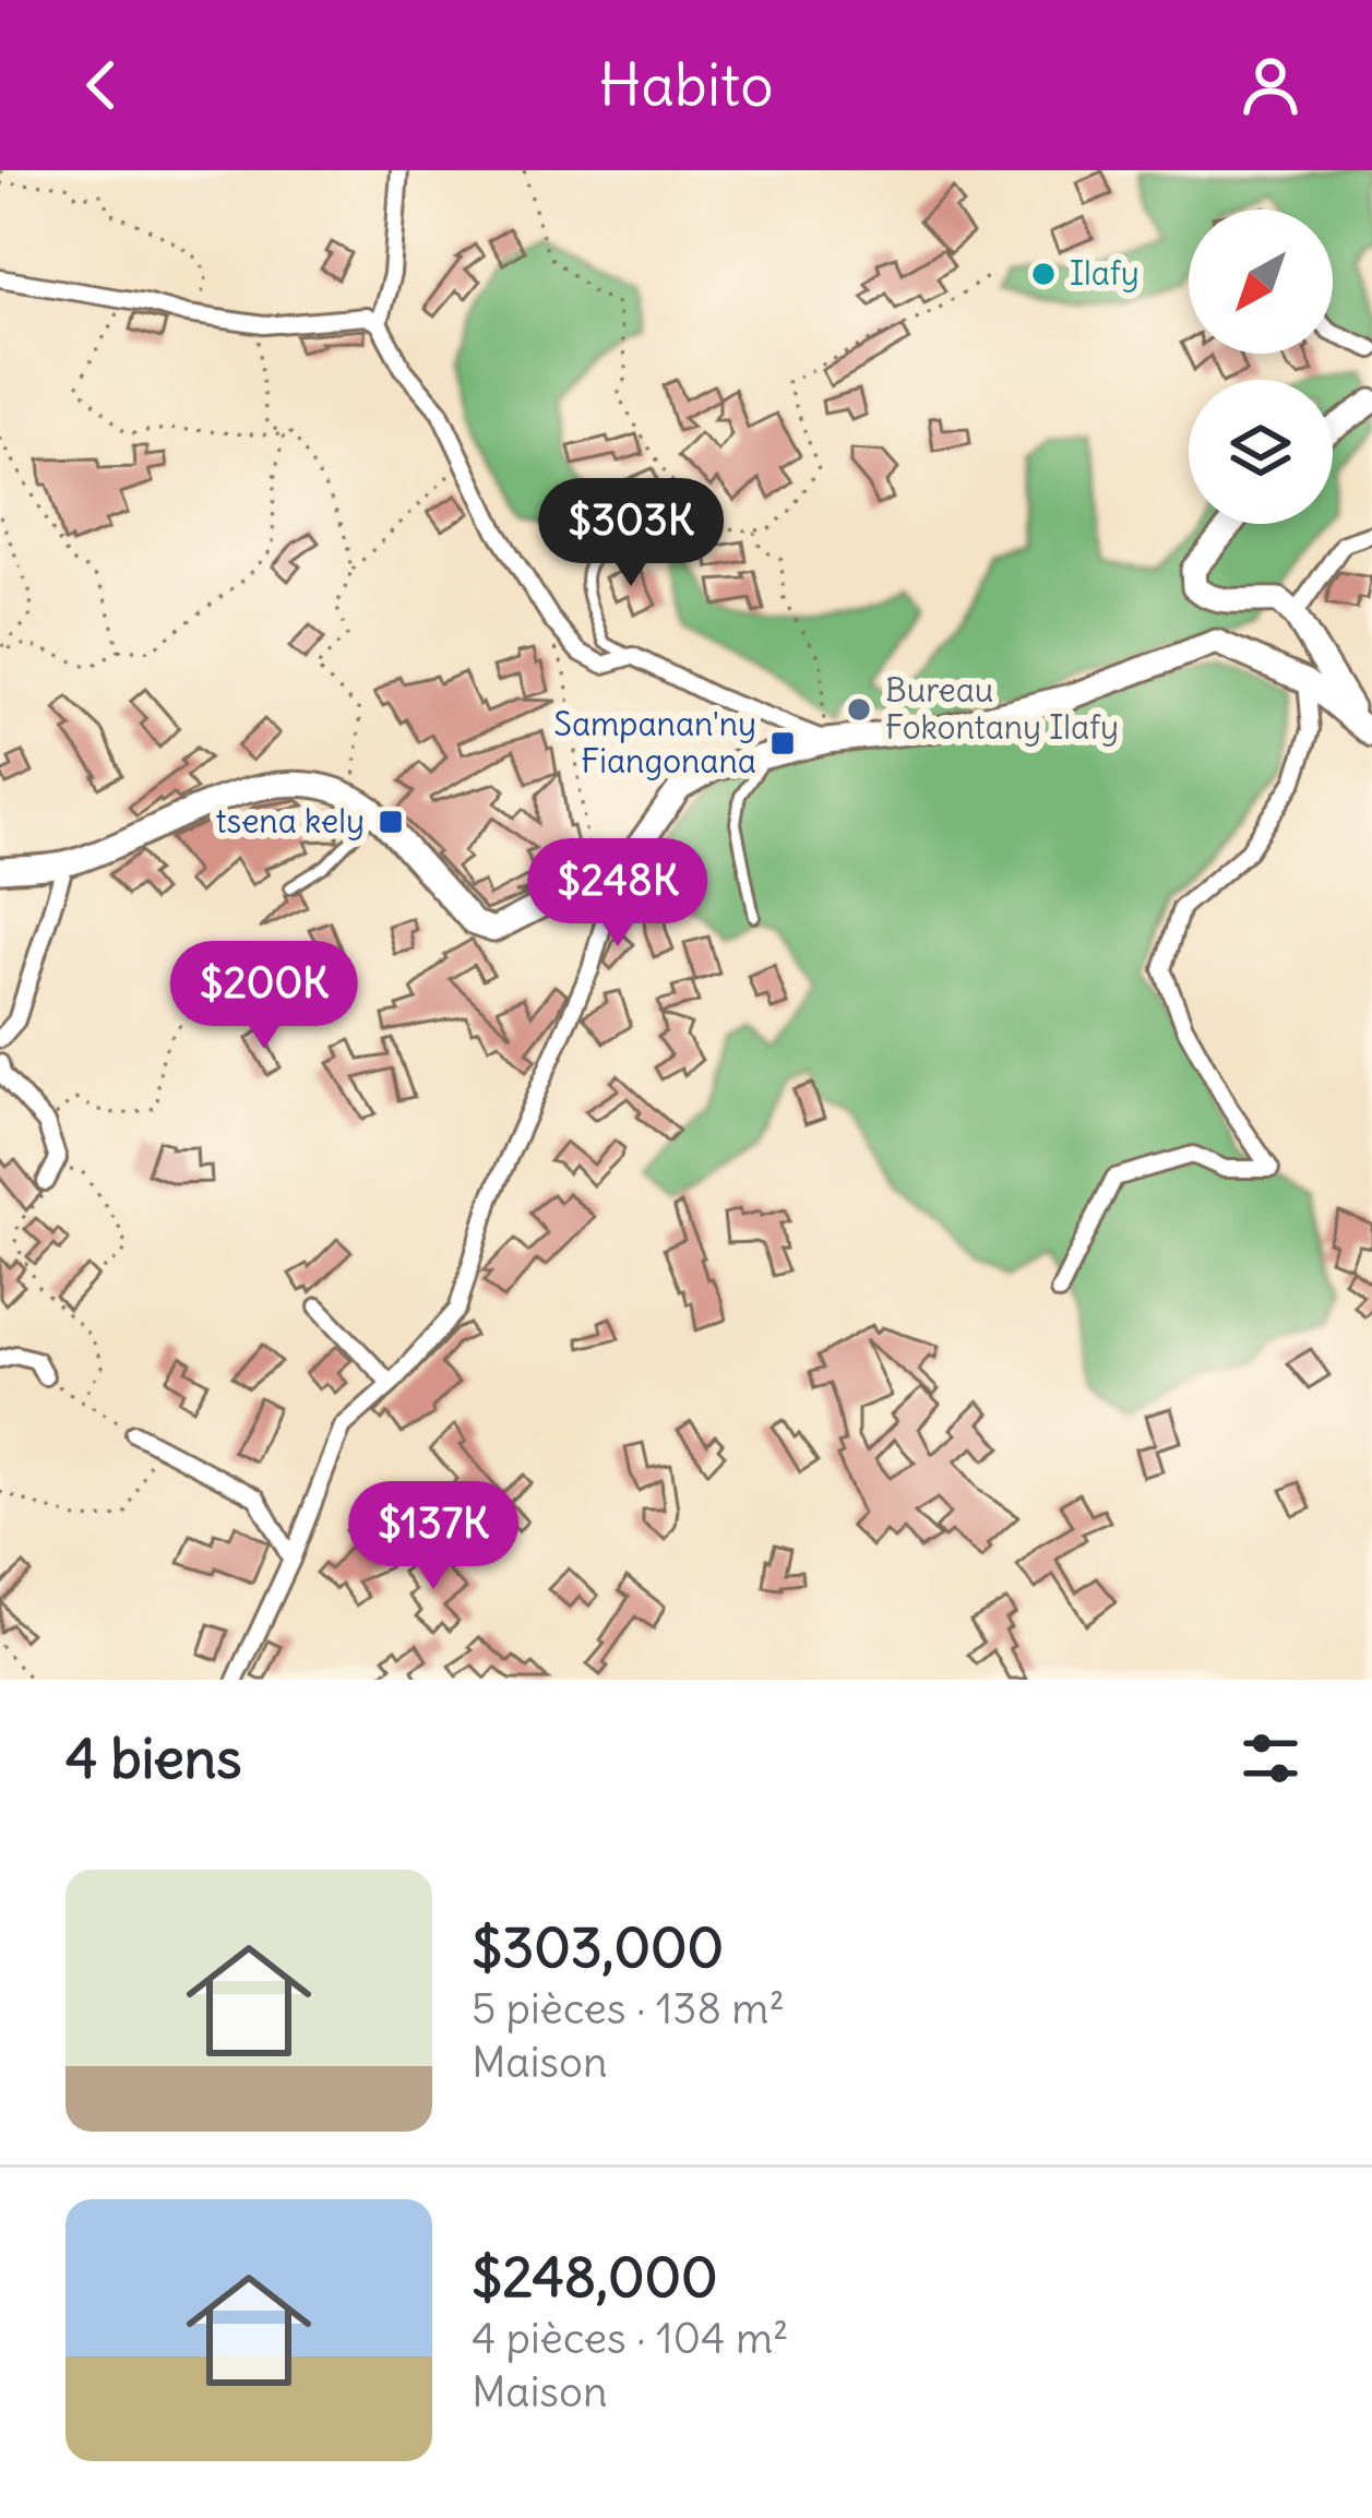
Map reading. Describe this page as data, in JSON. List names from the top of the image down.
{
  "places": {
    "other": ["Ilafy", "Bureau Fokontany Ilafy"],
    "transit": ["Sampanan'ny Fiangonana", "tsena kely"]
  },
  "north": "bottom left",
  "page": {
    "header": "Habito",
    "price": [
      "$303K",
      "$248K",
      "$200K",
      "$137K"
    ],
    "heading": "4 biens",
    "list": [
      {
        "name": "$303,000",
        "note": "5 pièces · 138 m² · Maison"
      },
      {
        "name": "$248,000",
        "note": "4 pièces · 104 m² · Maison"
      }
    ]
  }
}
